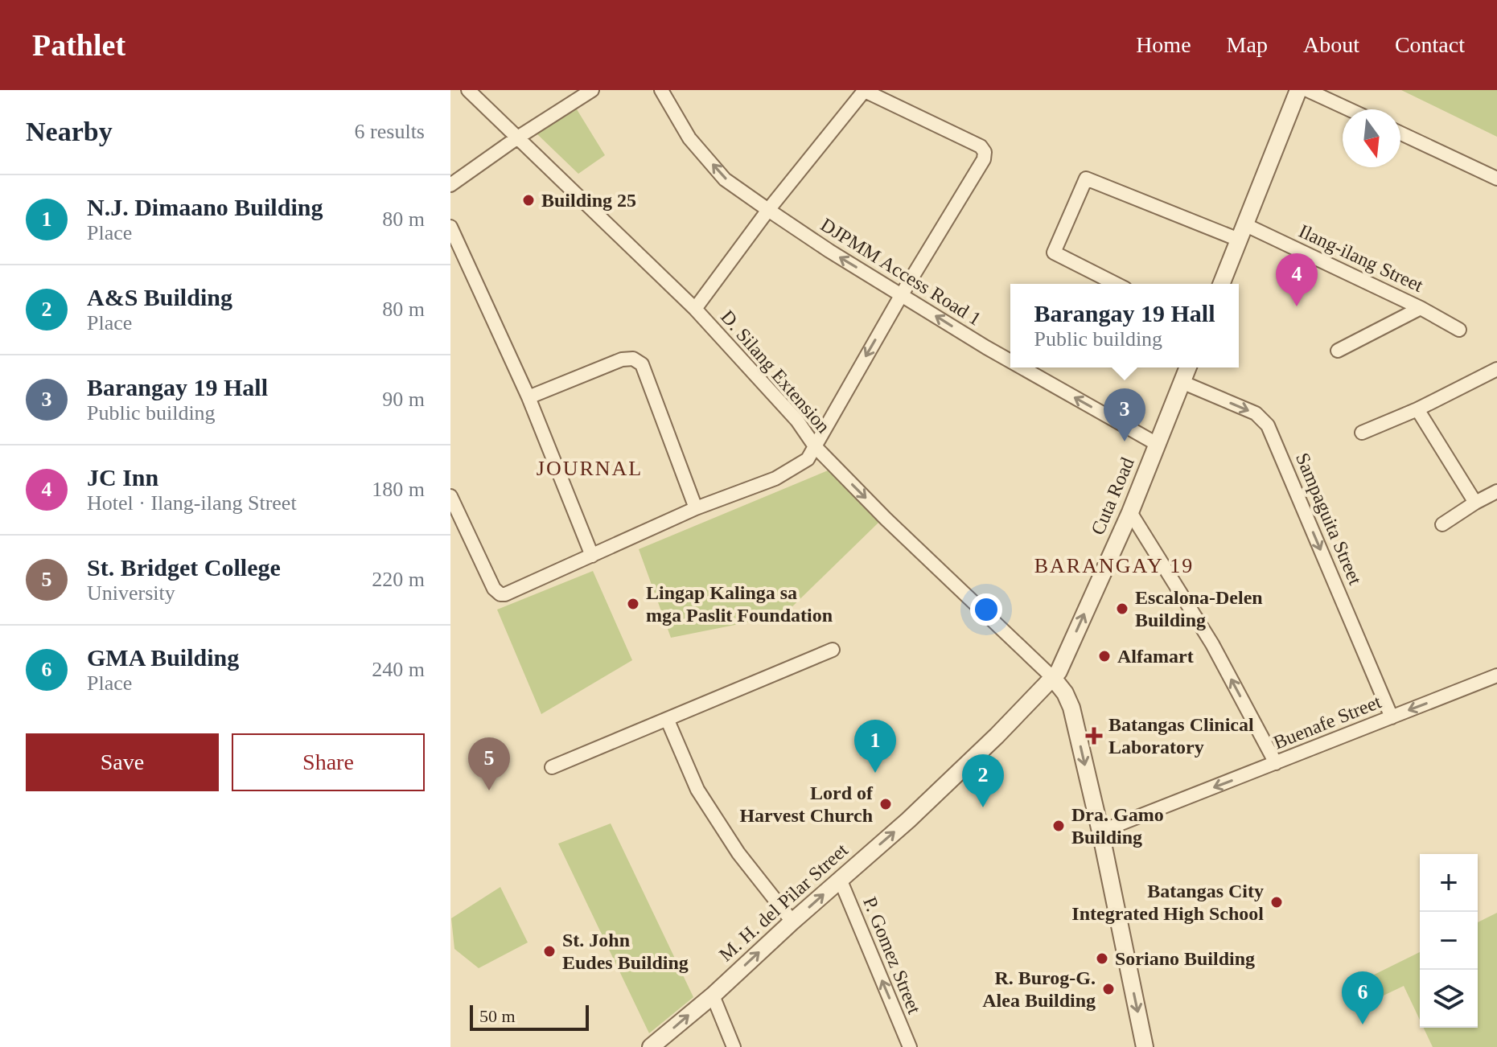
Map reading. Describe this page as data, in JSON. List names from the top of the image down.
{
  "streets": {
    "street": [
      "Ilang-ilang Street",
      "DJPMM Access Road 1",
      "D. Silang Extension",
      "Cuta Road",
      "Sampaguita Street",
      "Buenafe Street",
      "M. H. del Pilar Street",
      "P. Gomez Street"
    ]
  },
  "crossings": [
    ["DJPMM Access Road 1", "Cuta Road"],
    ["D. Silang Extension", "Cuta Road"],
    ["D. Silang Extension", "M. H. del Pilar Street"],
    ["Cuta Road", "Sampaguita Street"],
    ["Cuta Road", "M. H. del Pilar Street"],
    ["Sampaguita Street", "Buenafe Street"],
    ["M. H. del Pilar Street", "P. Gomez Street"]
  ],
  "one_way": [
    "DJPMM Access Road 1",
    "D. Silang Extension",
    "Cuta Road",
    "Sampaguita Street",
    "Buenafe Street",
    "M. H. del Pilar Street",
    "P. Gomez Street"
  ],
  "districts": ["JOURNAL", "BARANGAY 19"],
  "places": {
    "other": [
      "Building 25",
      "Lingap Kalinga sa mga Paslit Foundation",
      "Escalona-Delen Building",
      "Alfamart",
      "Lord of Harvest Church",
      "Dra. Gamo Building",
      "Batangas City Integrated High School",
      "St. John Eudes Building",
      "Soriano Building",
      "R. Burog-G. Alea Building"
    ],
    "health": ["Batangas Clinical Laboratory"]
  },
  "scale_bar": "50 m",
  "north": "bottom",
  "page": {
    "header": "Pathlet",
    "nav": [
      "Home",
      "Map",
      "About",
      "Contact"
    ],
    "heading": ["Nearby", "6 results"],
    "list": [
      {
        "mark": "1",
        "name": "N.J. Dimaano Building",
        "note": "Place",
        "value": "80 m"
      },
      {
        "mark": "2",
        "name": "A&S Building",
        "note": "Place",
        "value": "80 m"
      },
      {
        "mark": "3",
        "name": "Barangay 19 Hall",
        "note": "Public building",
        "value": "90 m"
      },
      {
        "mark": "4",
        "name": "JC Inn",
        "note": "Hotel · Ilang-ilang Street",
        "value": "180 m"
      },
      {
        "mark": "5",
        "name": "St. Bridget College",
        "note": "University",
        "value": "220 m"
      },
      {
        "mark": "6",
        "name": "GMA Building",
        "note": "Place",
        "value": "240 m"
      }
    ],
    "pins": [
      "4",
      "3",
      "1",
      "5",
      "2",
      "6"
    ],
    "popup": ["Barangay 19 Hall", "Public building"],
    "buttons": ["Save", "Share"],
    "map_buttons": ["+", "−"],
    "scale": "50 m"
  }
}
